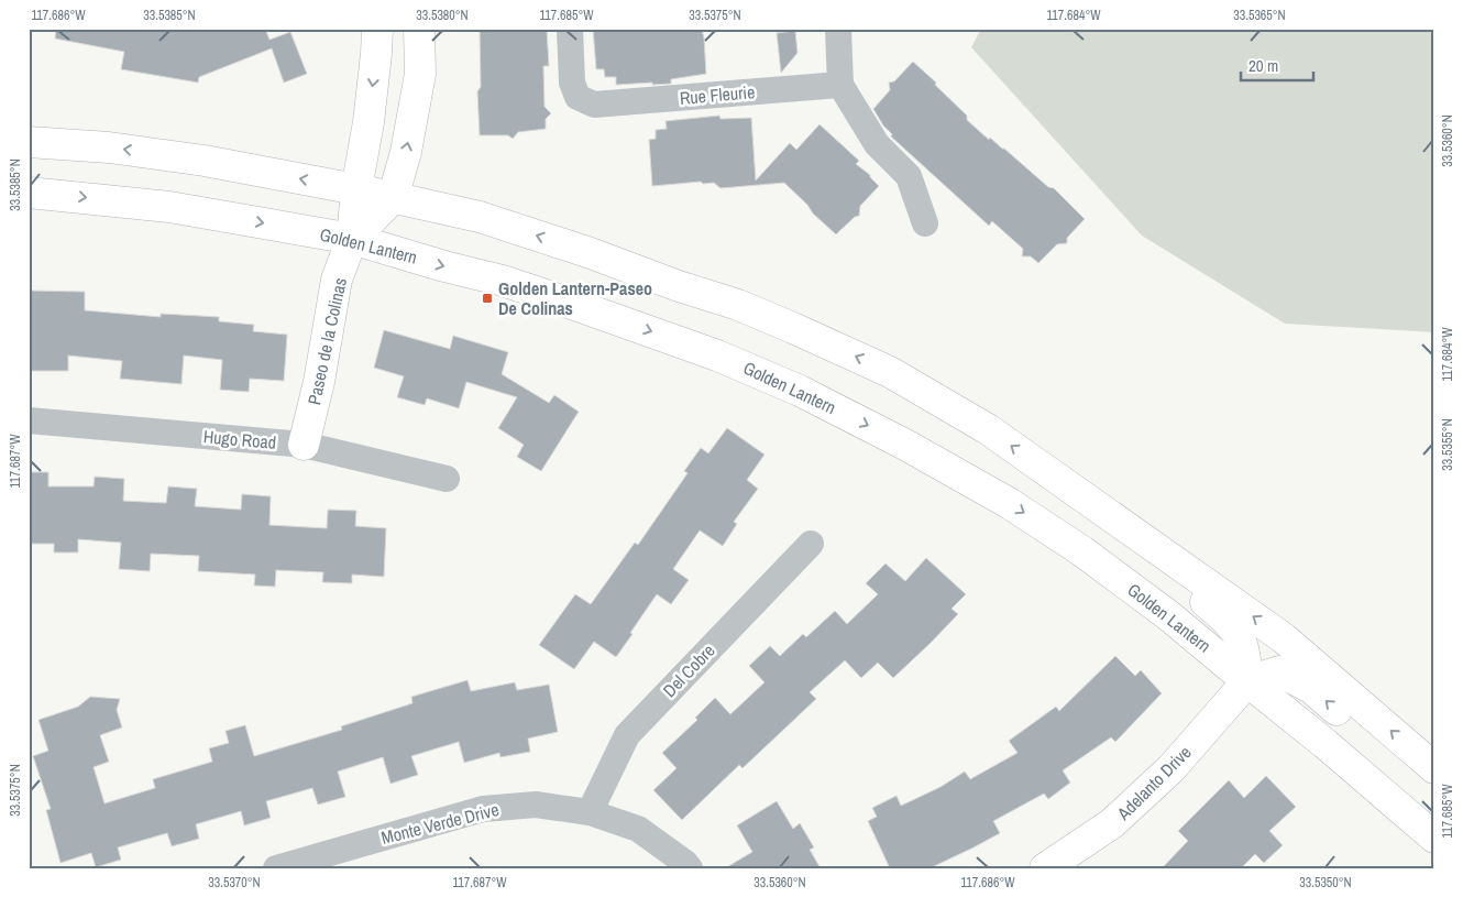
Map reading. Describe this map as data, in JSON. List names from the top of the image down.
{
  "streets": {
    "main road": ["Golden Lantern", "Paseo de la Colinas", "Adelanto Drive"],
    "street": [
      "Rue Fleurie",
      "Hugo Road",
      "Del Cobre",
      "Monte Verde Drive"
    ]
  },
  "crossings": [
    ["Golden Lantern", "Paseo de la Colinas"],
    ["Golden Lantern", "Adelanto Drive"],
    ["Paseo de la Colinas", "Hugo Road"],
    ["Del Cobre", "Monte Verde Drive"]
  ],
  "places": {
    "transit": ["Golden Lantern-Paseo De Colinas"]
  },
  "scale_bar": "20 m",
  "coordinates": [
    "117.686°W",
    "33.5385°N",
    "33.5380°N",
    "117.685°W",
    "33.5375°N",
    "117.684°W",
    "33.5365°N",
    "33.5360°N",
    "33.5355°N",
    "117.687°W",
    "33.5370°N",
    "33.5350°N"
  ]
}
